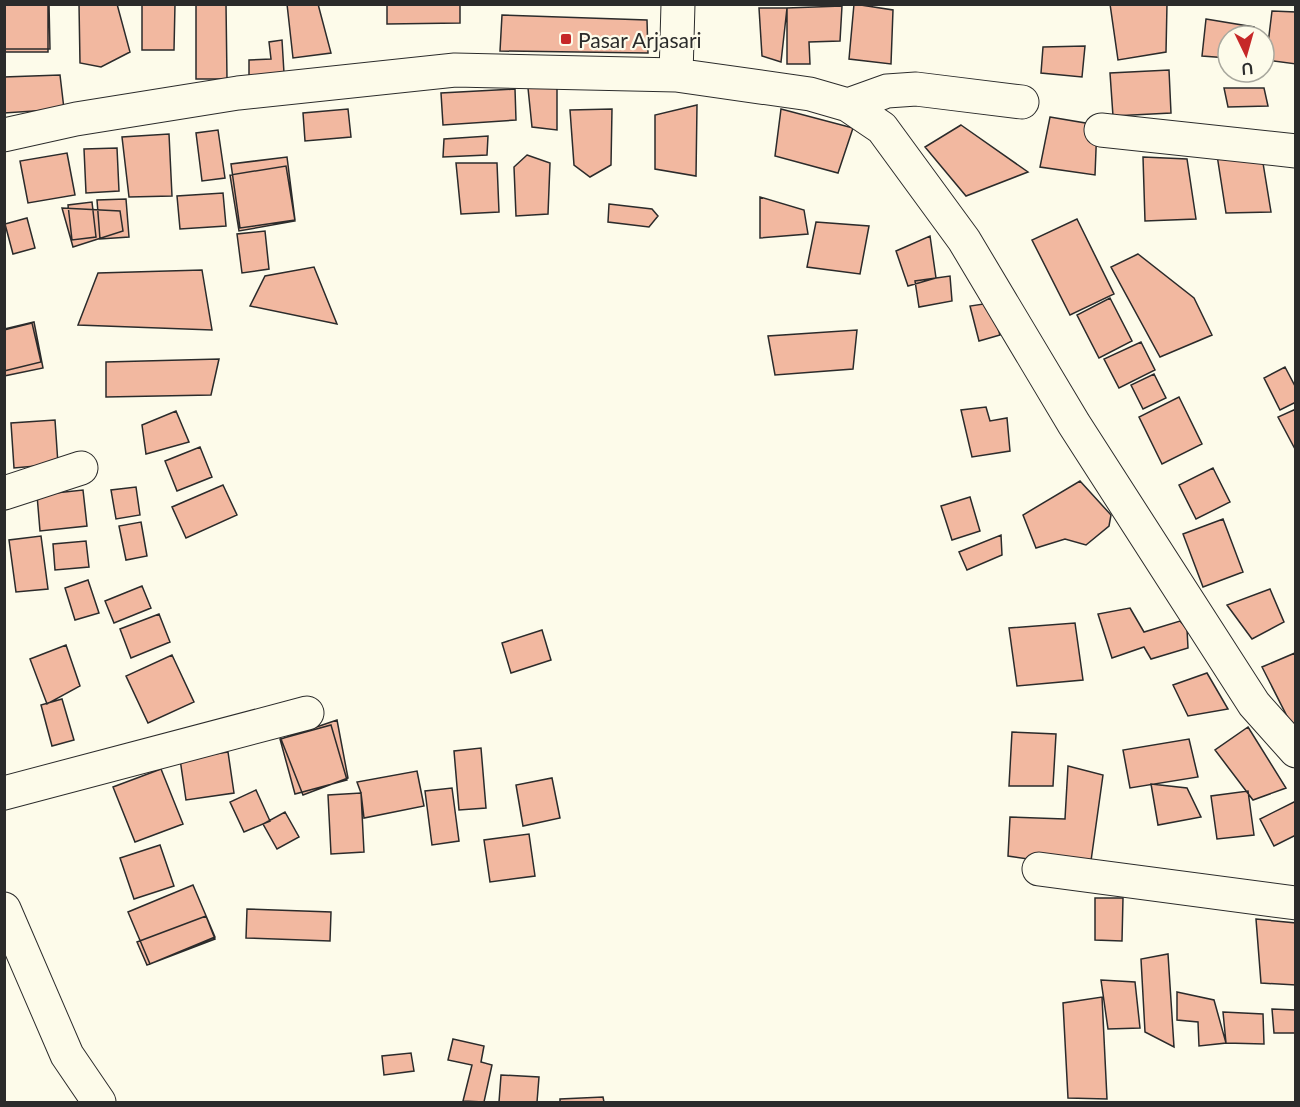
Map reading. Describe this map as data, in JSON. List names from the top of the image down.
{
  "places": {
    "transit": ["Pasar Arjasari"]
  },
  "north": "bottom"
}
